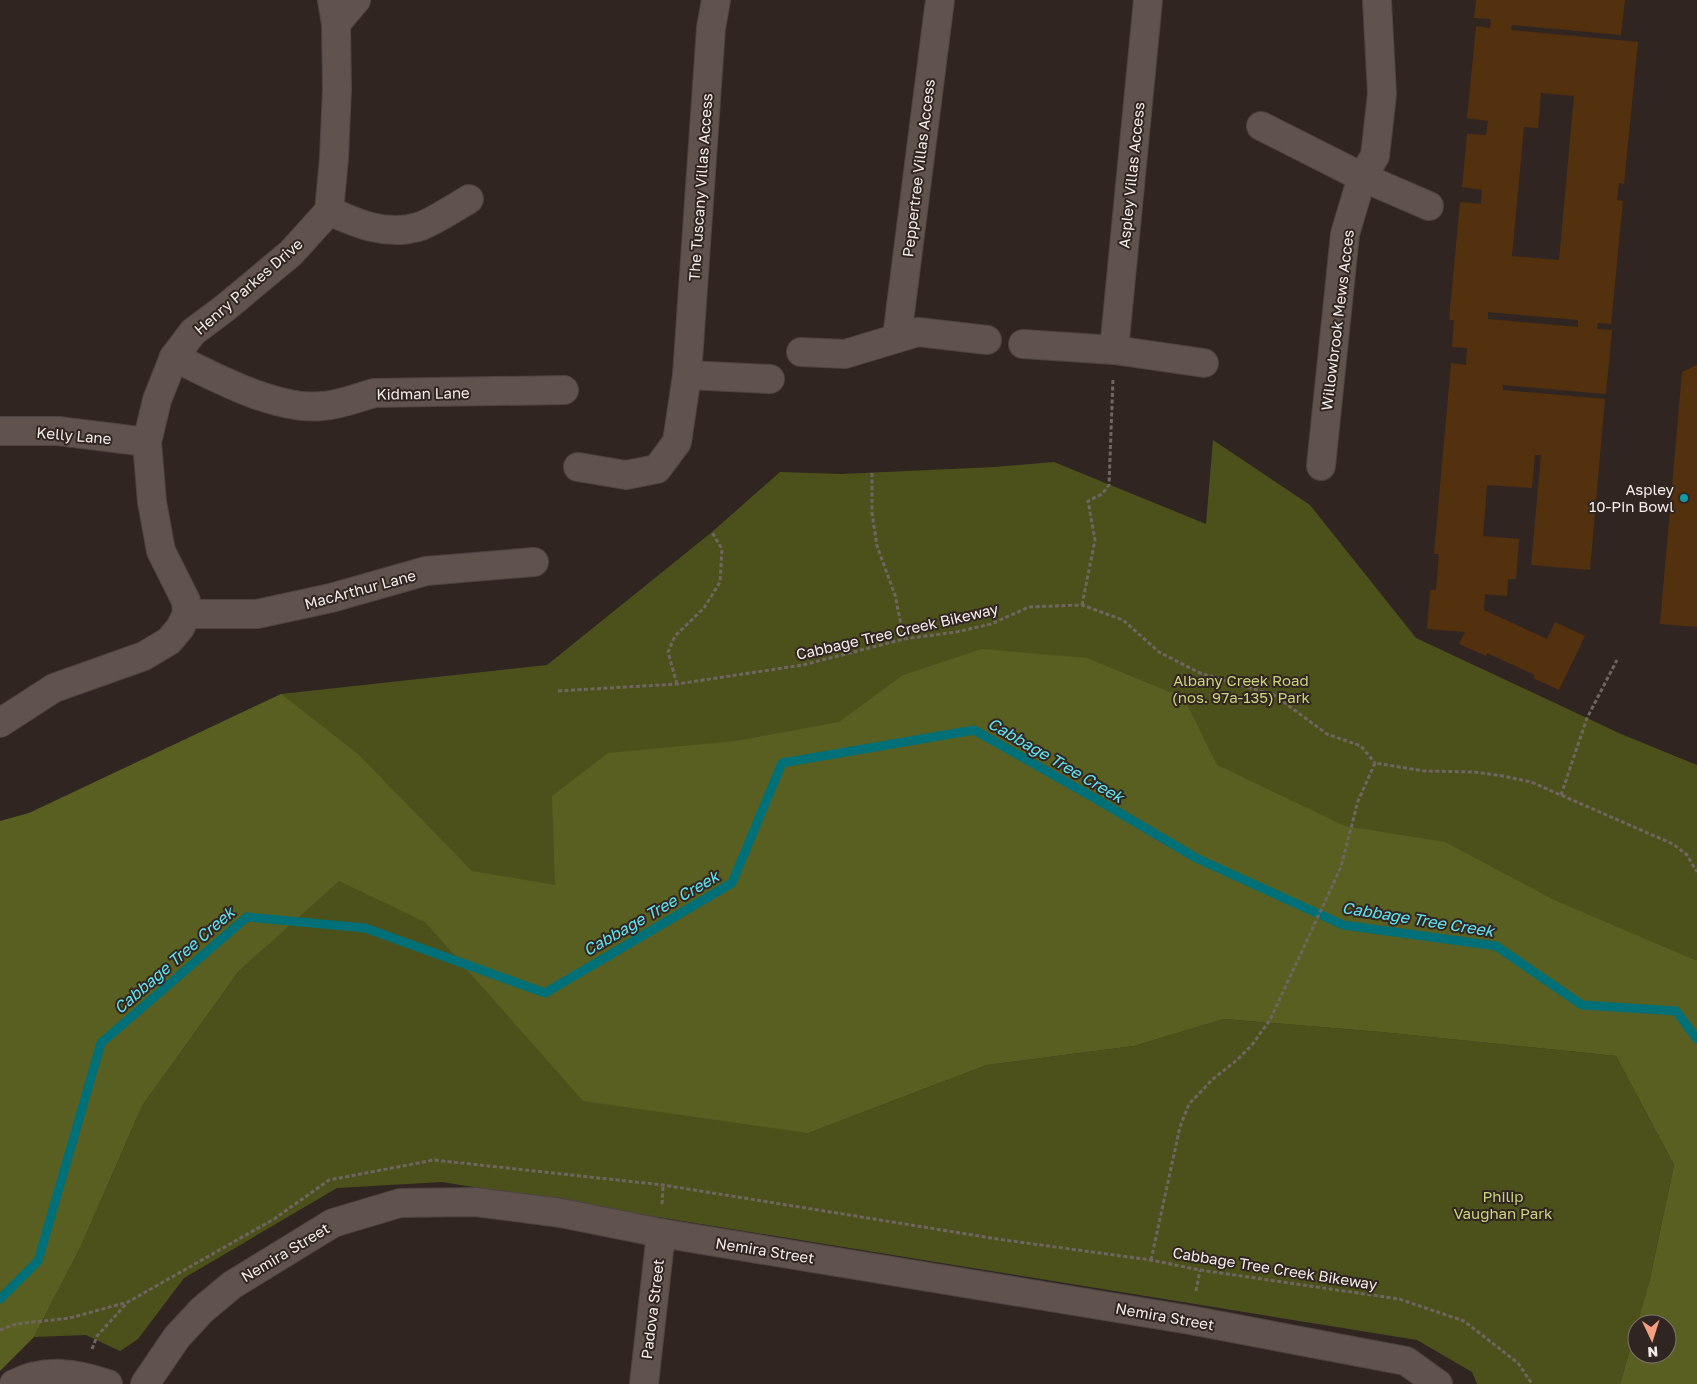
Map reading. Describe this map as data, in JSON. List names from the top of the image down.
{
  "streets": {
    "street": [
      "Peppertree Villas Access",
      "Aspley Villas Access",
      "The Tuscany Villas Access",
      "Henry Parkes Drive",
      "Willowbrook Mews Acces",
      "Kidman Lane",
      "Kelly Lane",
      "MacArthur Lane",
      "Nemira Street",
      "Padova Street"
    ],
    "path": ["Cabbage Tree Creek Bikeway"]
  },
  "crossings": [
    ["Henry Parkes Drive", "Kidman Lane"],
    ["Henry Parkes Drive", "Kelly Lane"],
    ["Henry Parkes Drive", "MacArthur Lane"],
    ["Nemira Street", "Padova Street"]
  ],
  "water": ["Cabbage Tree Creek"],
  "parks": ["Albany Creek Road (nos. 97a-135) Park", "Philip Vaughan Park"],
  "places": ["Aspley 10-Pin Bowl"],
  "north": "bottom"
}
